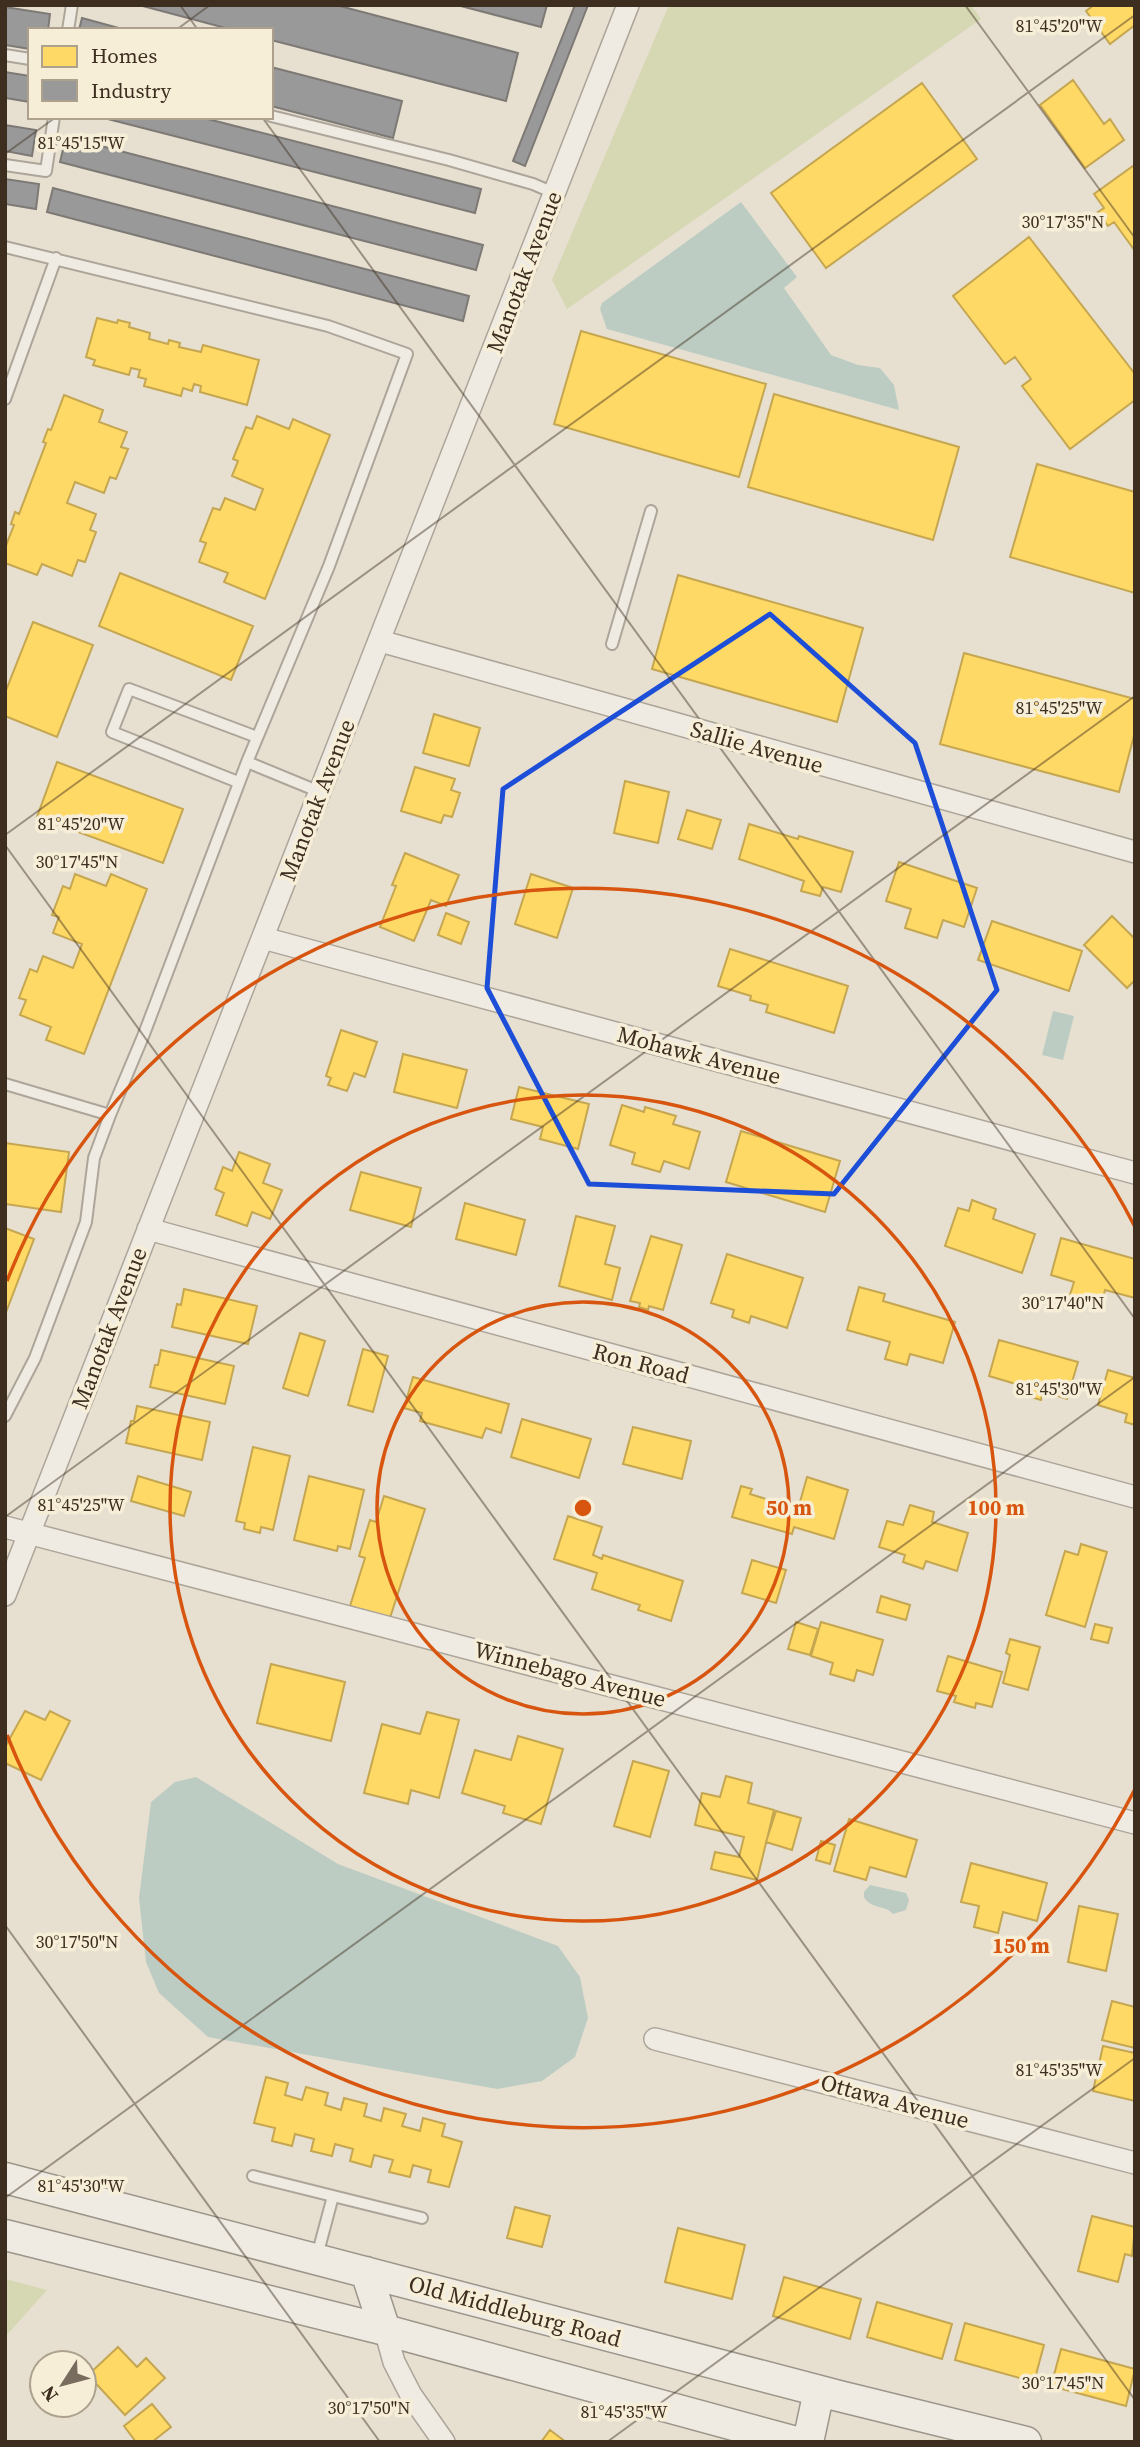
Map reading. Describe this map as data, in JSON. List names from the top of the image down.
{
  "streets": {
    "main road": ["Old Middleburg Road"],
    "street": [
      "Manotak Avenue",
      "Sallie Avenue",
      "Mohawk Avenue",
      "Ron Road",
      "Winnebago Avenue",
      "Ottawa Avenue"
    ]
  },
  "crossings": [
    ["Manotak Avenue", "Sallie Avenue"],
    ["Manotak Avenue", "Mohawk Avenue"],
    ["Manotak Avenue", "Ron Road"],
    ["Manotak Avenue", "Winnebago Avenue"]
  ],
  "legend": ["Homes", "Industry"],
  "north": "bottom left",
  "coordinates": [
    "81°45'20\"W",
    "81°45'15\"W",
    "30°17'35\"N",
    "81°45'25\"W",
    "30°17'45\"N",
    "30°17'40\"N",
    "81°45'30\"W",
    "30°17'50\"N",
    "81°45'35\"W"
  ],
  "rings": ["50 m", "100 m", "150 m"]
}
